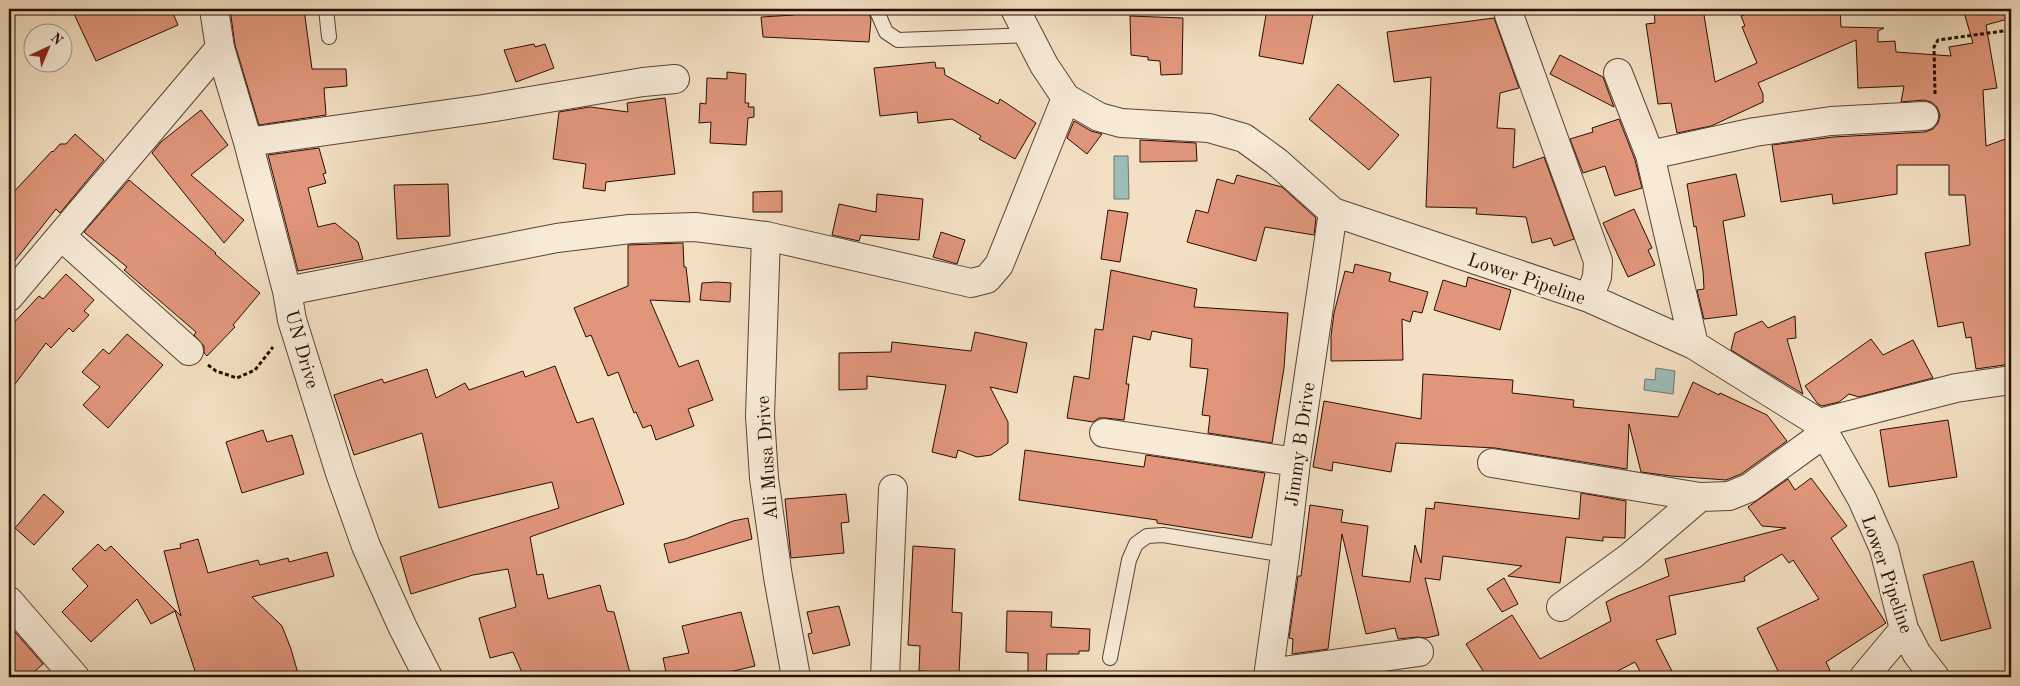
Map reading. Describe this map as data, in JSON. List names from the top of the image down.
{
  "streets": {
    "street": [
      "Lower Pipeline",
      "UN Drive",
      "Jimmy B Drive",
      "Ali Musa Drive"
    ]
  },
  "crossings": [
    ["Lower Pipeline", "Jimmy B Drive"]
  ],
  "north": "top right"
}
